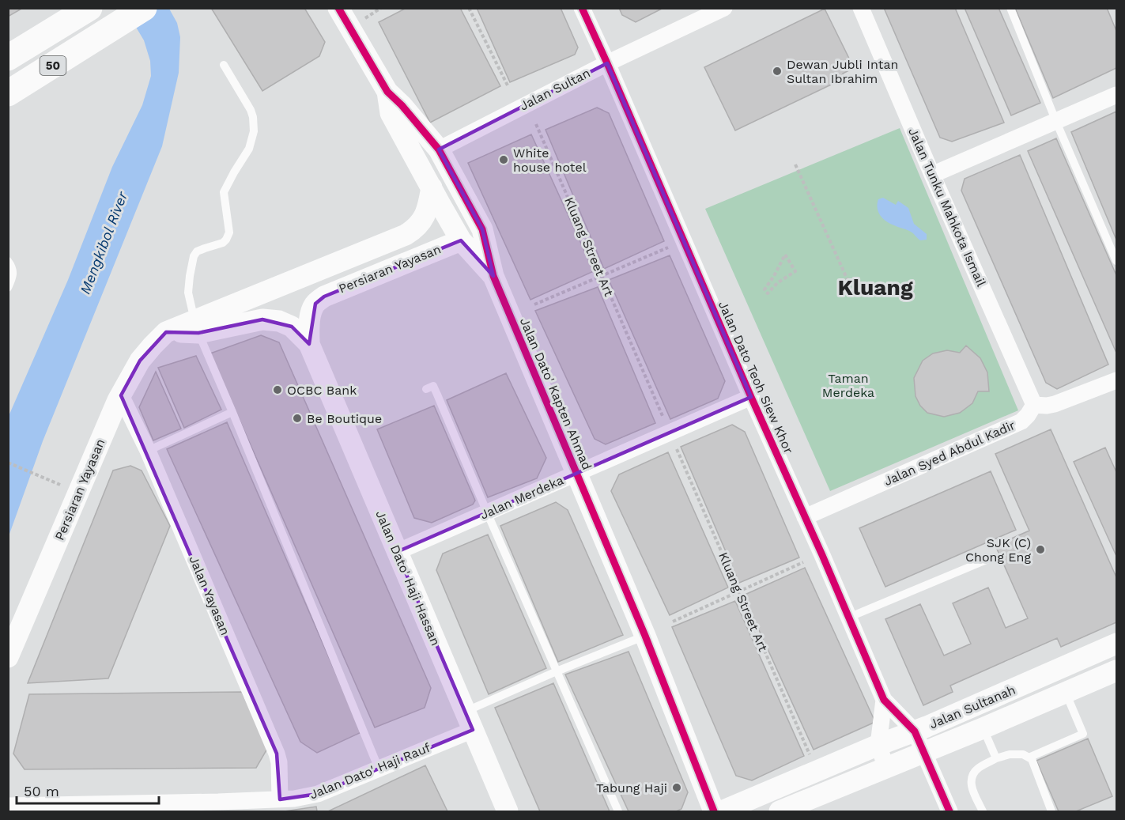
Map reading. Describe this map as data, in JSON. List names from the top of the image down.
{
  "streets": {
    "highway": ["50"],
    "street": [
      "Jalan Sultan",
      "Jalan Tunku Mahkota Ismail",
      "Persiaran Yayasan",
      "Jalan Dato Teoh Siew Khor",
      "Jalan Dato' Kapten Ahmad",
      "Jalan Syed Abdul Kadir",
      "Jalan Merdeka",
      "Jalan Dato' Haji Hassan",
      "Jalan Yayasan",
      "Jalan Sultanah",
      "Jalan Dato' Haji Rauf"
    ],
    "path": ["Kluang Street Art"]
  },
  "crossings": [
    ["Jalan Sultan", "Jalan Dato Teoh Siew Khor"],
    ["Jalan Sultan", "Jalan Dato' Kapten Ahmad"],
    ["Jalan Tunku Mahkota Ismail", "Jalan Syed Abdul Kadir"],
    ["Persiaran Yayasan", "Jalan Dato' Kapten Ahmad"],
    ["Persiaran Yayasan", "Jalan Dato' Haji Hassan"],
    ["Persiaran Yayasan", "Jalan Yayasan"],
    ["Jalan Dato Teoh Siew Khor", "Jalan Syed Abdul Kadir"],
    ["Jalan Dato Teoh Siew Khor", "Jalan Merdeka"],
    ["Jalan Dato' Kapten Ahmad", "Jalan Merdeka"],
    ["Jalan Merdeka", "Jalan Dato' Haji Hassan"],
    ["Jalan Dato' Haji Hassan", "Jalan Dato' Haji Rauf"],
    ["Jalan Yayasan", "Jalan Dato' Haji Rauf"]
  ],
  "districts": ["Kluang"],
  "water": ["Mengkibol River"],
  "parks": ["Taman Merdeka"],
  "places": [
    "Dewan Jubli Intan Sultan Ibrahim",
    "White house hotel",
    "OCBC Bank",
    "Be Boutique",
    "SJK (C) Chong Eng",
    "Tabung Haji"
  ],
  "scale_bar": "50 m"
}
